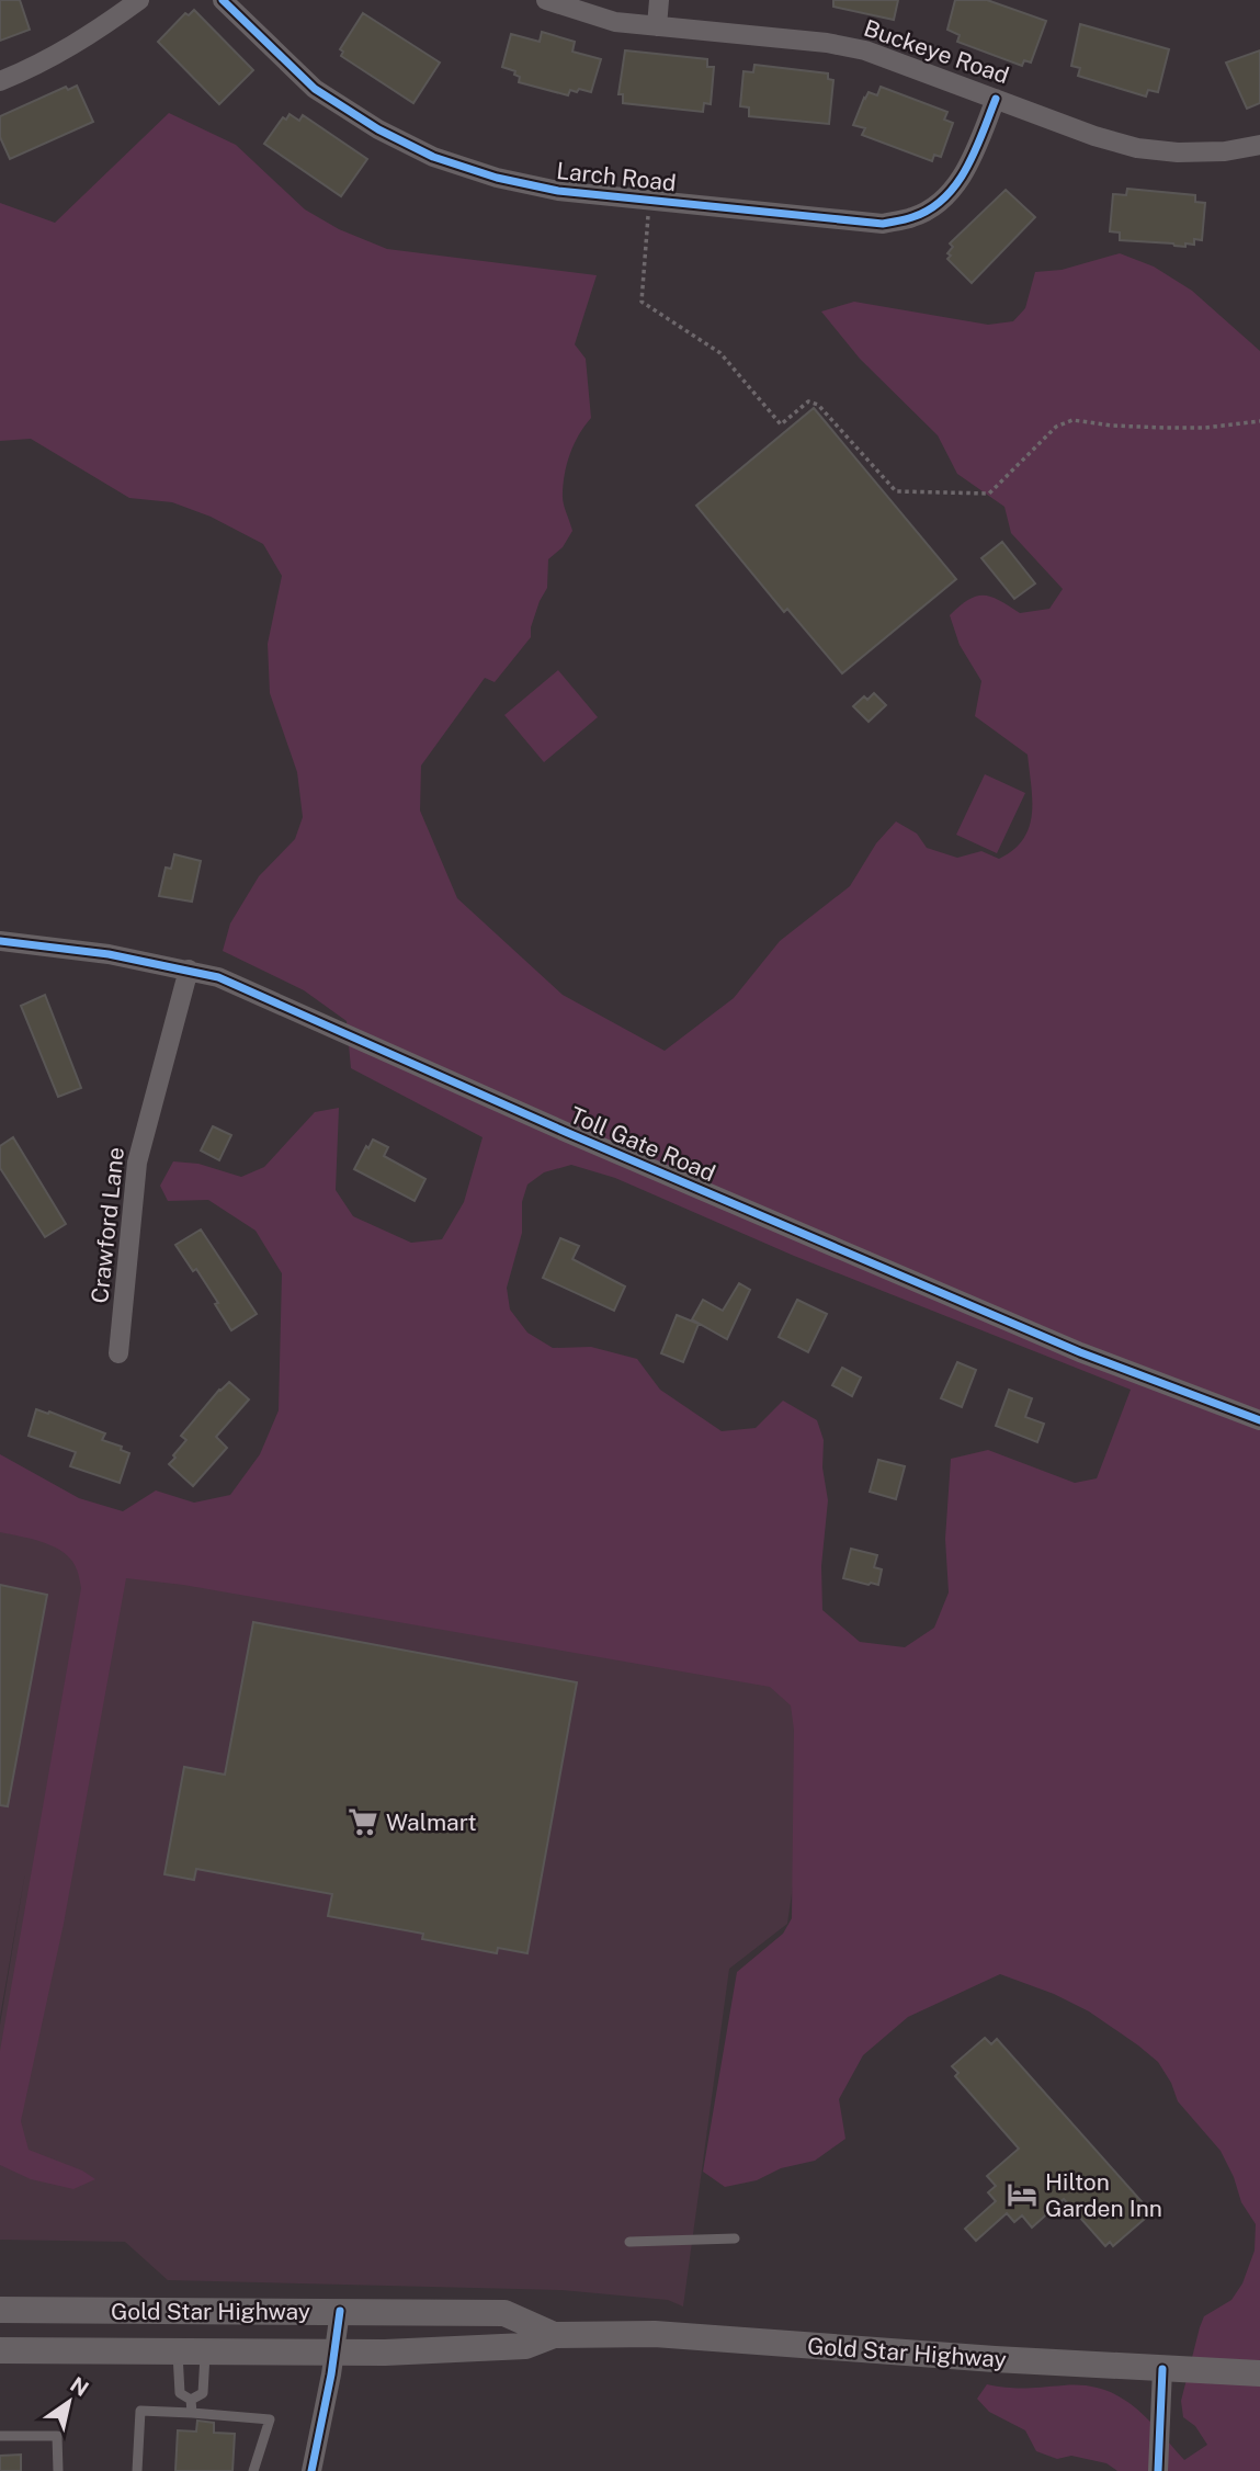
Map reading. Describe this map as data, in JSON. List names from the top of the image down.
{
  "streets": {
    "main road": ["Gold Star Highway"],
    "street": [
      "Buckeye Road",
      "Larch Road",
      "Toll Gate Road",
      "Crawford Lane"
    ]
  },
  "crossings": [
    ["Buckeye Road", "Larch Road"],
    ["Toll Gate Road", "Crawford Lane"]
  ],
  "places": {
    "supermarket": ["Walmart"],
    "hotel": ["Hilton Garden Inn"]
  },
  "north": "top right"
}
